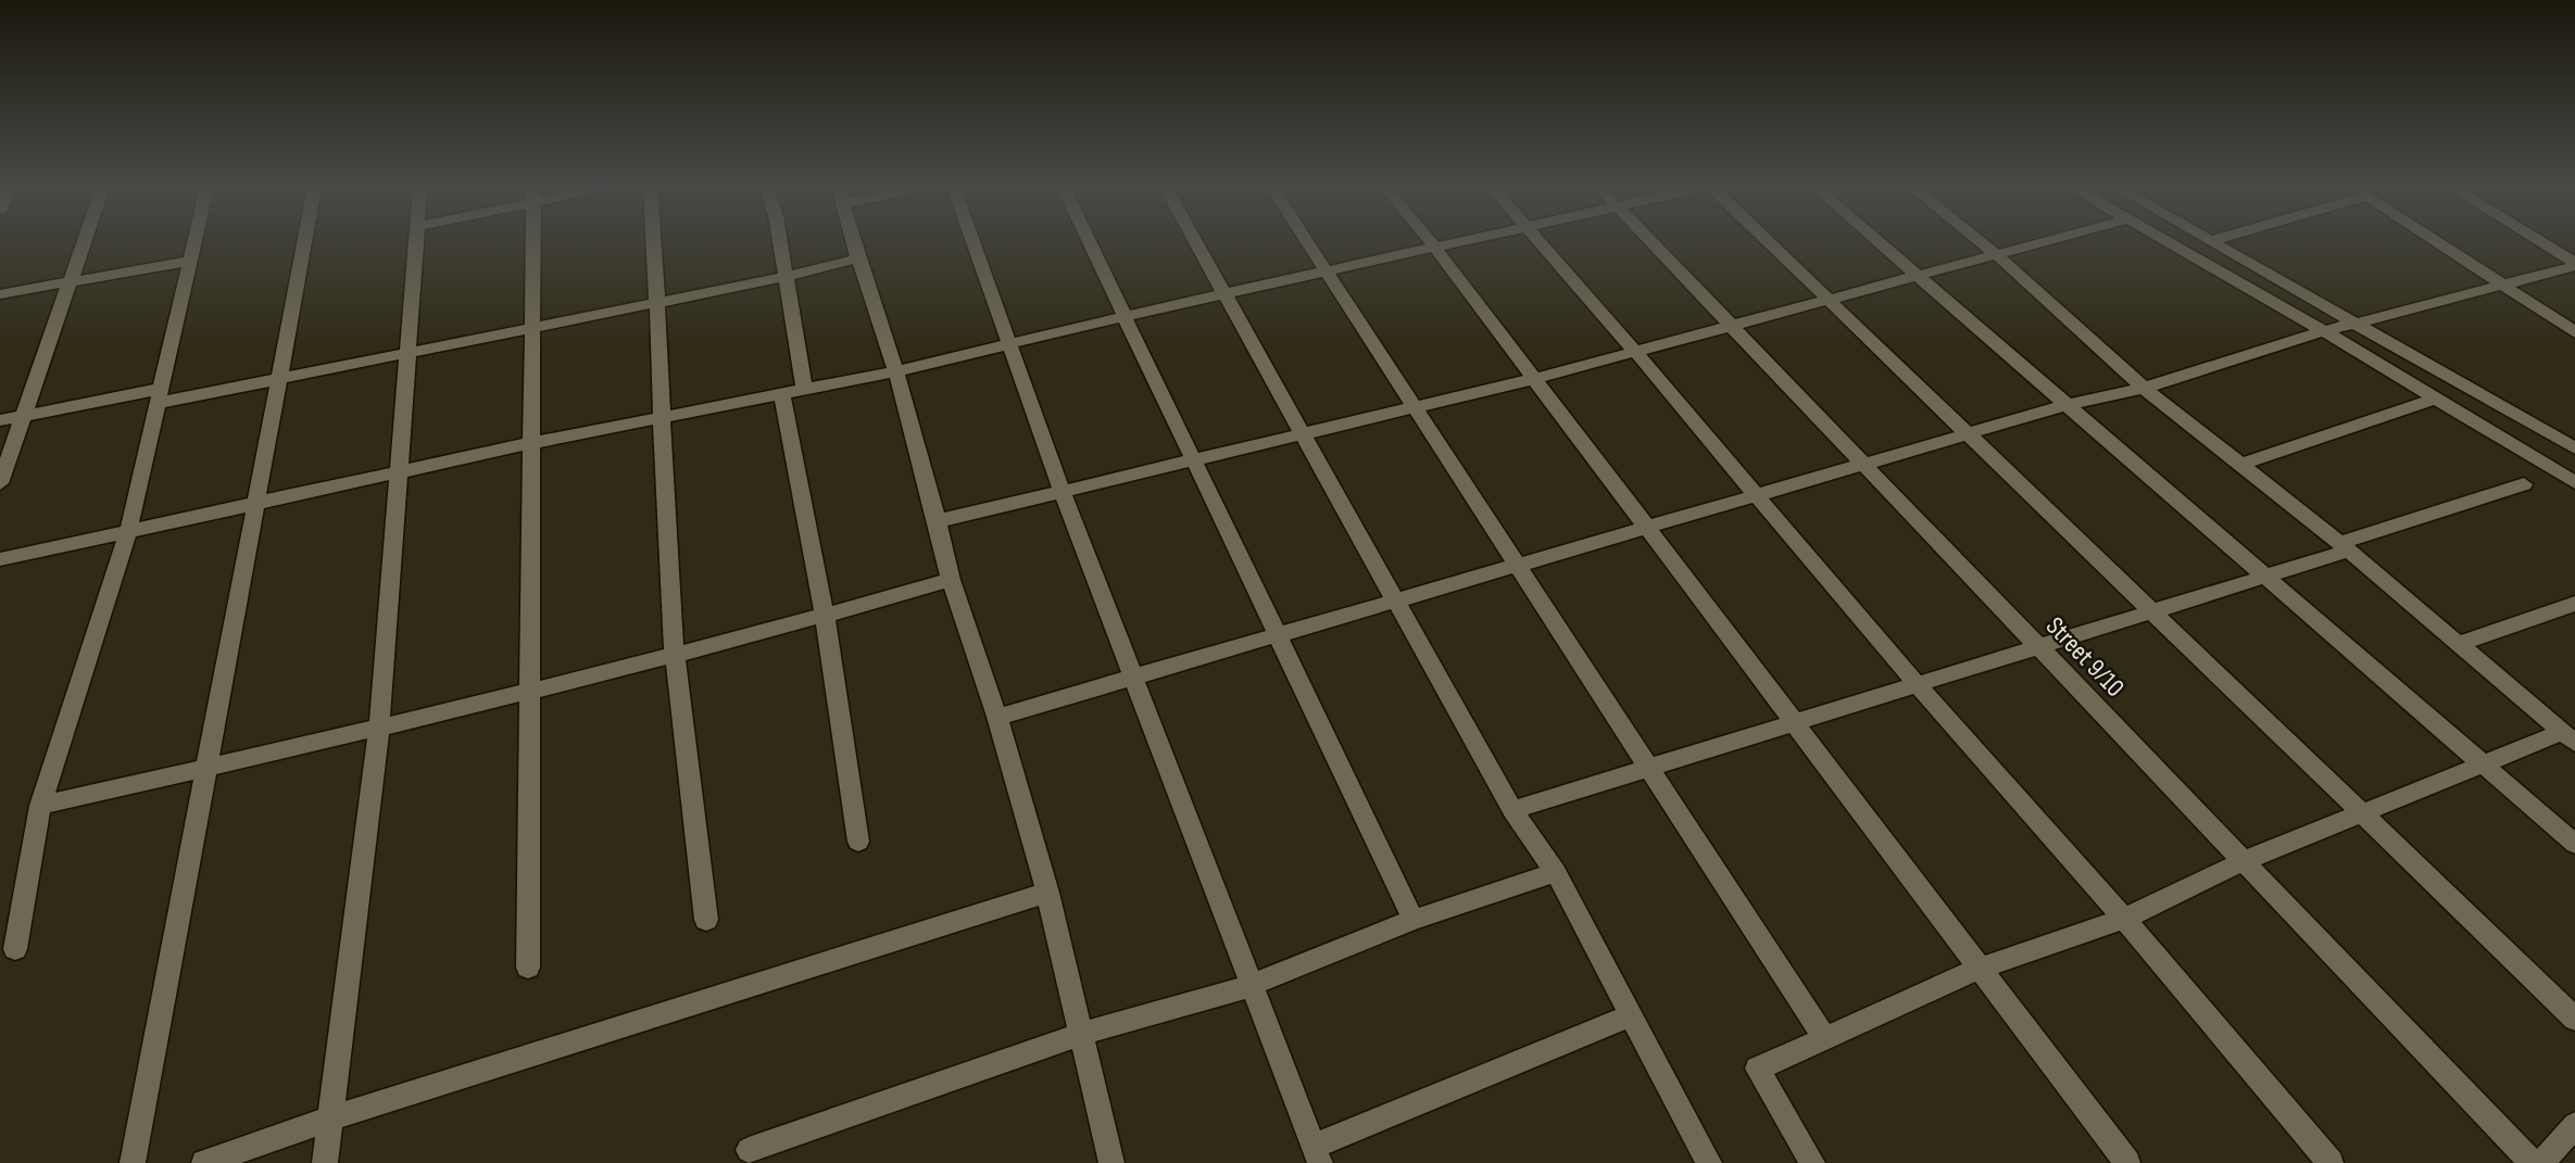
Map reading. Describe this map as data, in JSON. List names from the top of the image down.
{
  "streets": {
    "street": ["Street 9/10"]
  }
}
